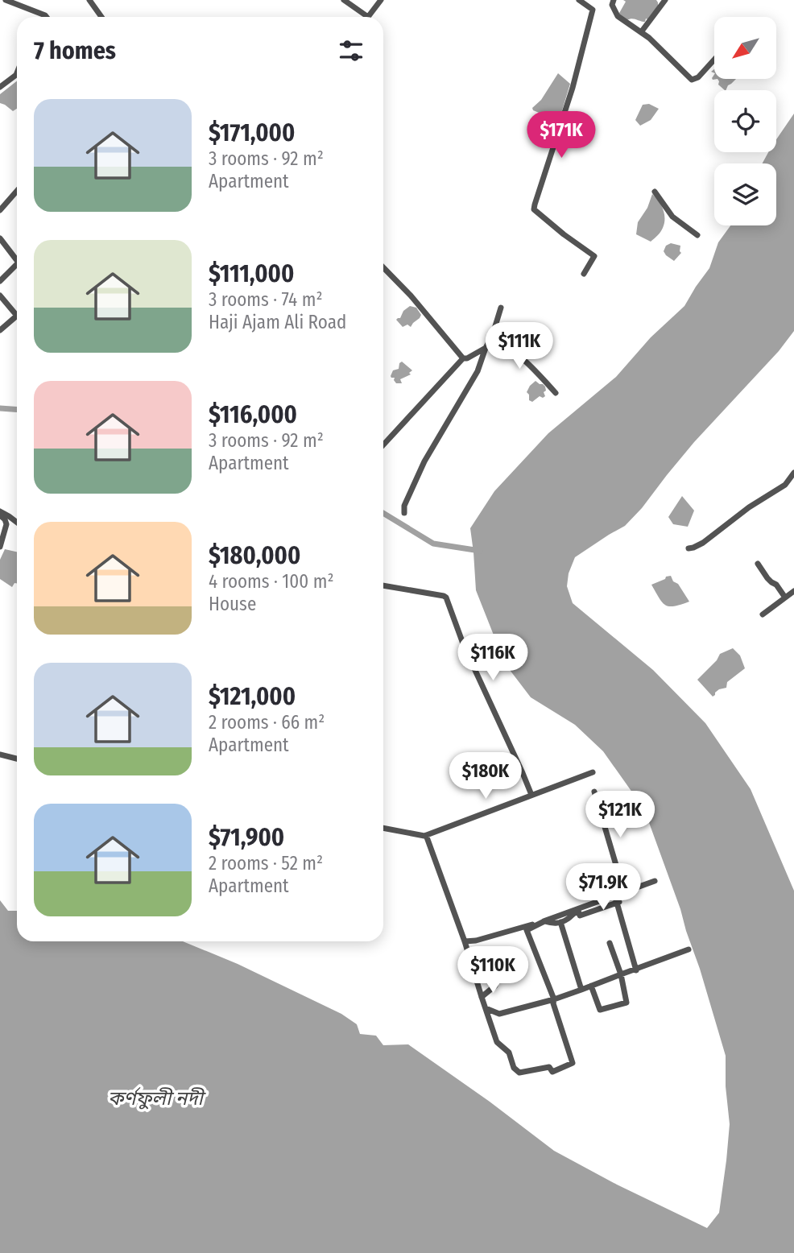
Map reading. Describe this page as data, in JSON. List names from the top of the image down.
{
  "water": ["কর্ণফুলী নদী"],
  "north": "bottom left",
  "page": {
    "heading": "7 homes",
    "list": [
      {
        "name": "$171,000",
        "note": "3 rooms · 92 m² · Apartment"
      },
      {
        "name": "$111,000",
        "note": "3 rooms · 74 m² · Haji Ajam Ali Road"
      },
      {
        "name": "$116,000",
        "note": "3 rooms · 92 m² · Apartment"
      },
      {
        "name": "$180,000",
        "note": "4 rooms · 100 m² · House"
      },
      {
        "name": "$121,000",
        "note": "2 rooms · 66 m² · Apartment"
      },
      {
        "name": "$71,900",
        "note": "2 rooms · 52 m² · Apartment"
      }
    ],
    "price": [
      "$171K",
      "$111K",
      "$116K",
      "$180K",
      "$121K",
      "$71.9K",
      "$110K"
    ]
  }
}
